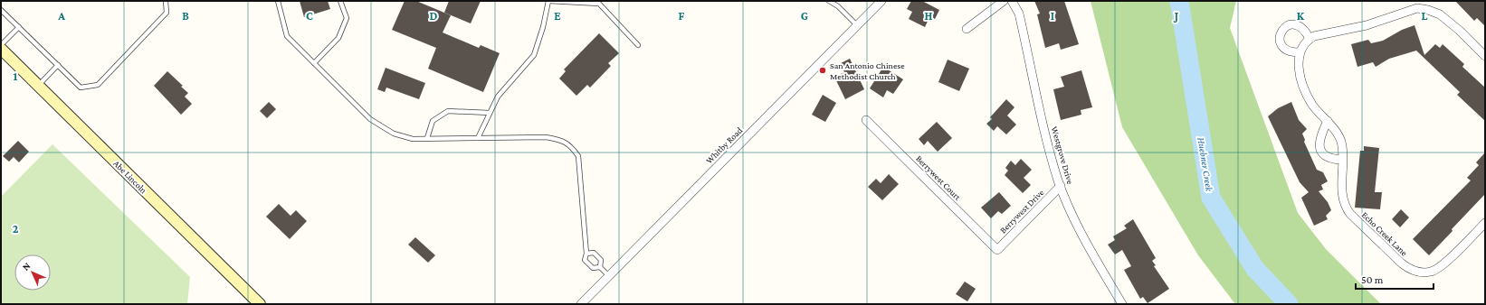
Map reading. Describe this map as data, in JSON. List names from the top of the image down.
{
  "streets": {
    "street": [
      "Whitby Road",
      "Westgrove Drive",
      "Abe Lincoln",
      "Berrywest Court",
      "Berrywest Drive",
      "Echo Creek Lane"
    ]
  },
  "crossings": [
    ["Westgrove Drive", "Berrywest Drive"],
    ["Berrywest Court", "Berrywest Drive"]
  ],
  "water": ["Huebner Creek"],
  "places": ["San Antonio Chinese Methodist Church"],
  "scale_bar": "50 m",
  "north": "top left",
  "grid": {
    "columns": [
      "A",
      "B",
      "C",
      "D",
      "E",
      "F",
      "G",
      "H",
      "I",
      "J",
      "K",
      "L"
    ],
    "rows": ["1", "2"]
  }
}
